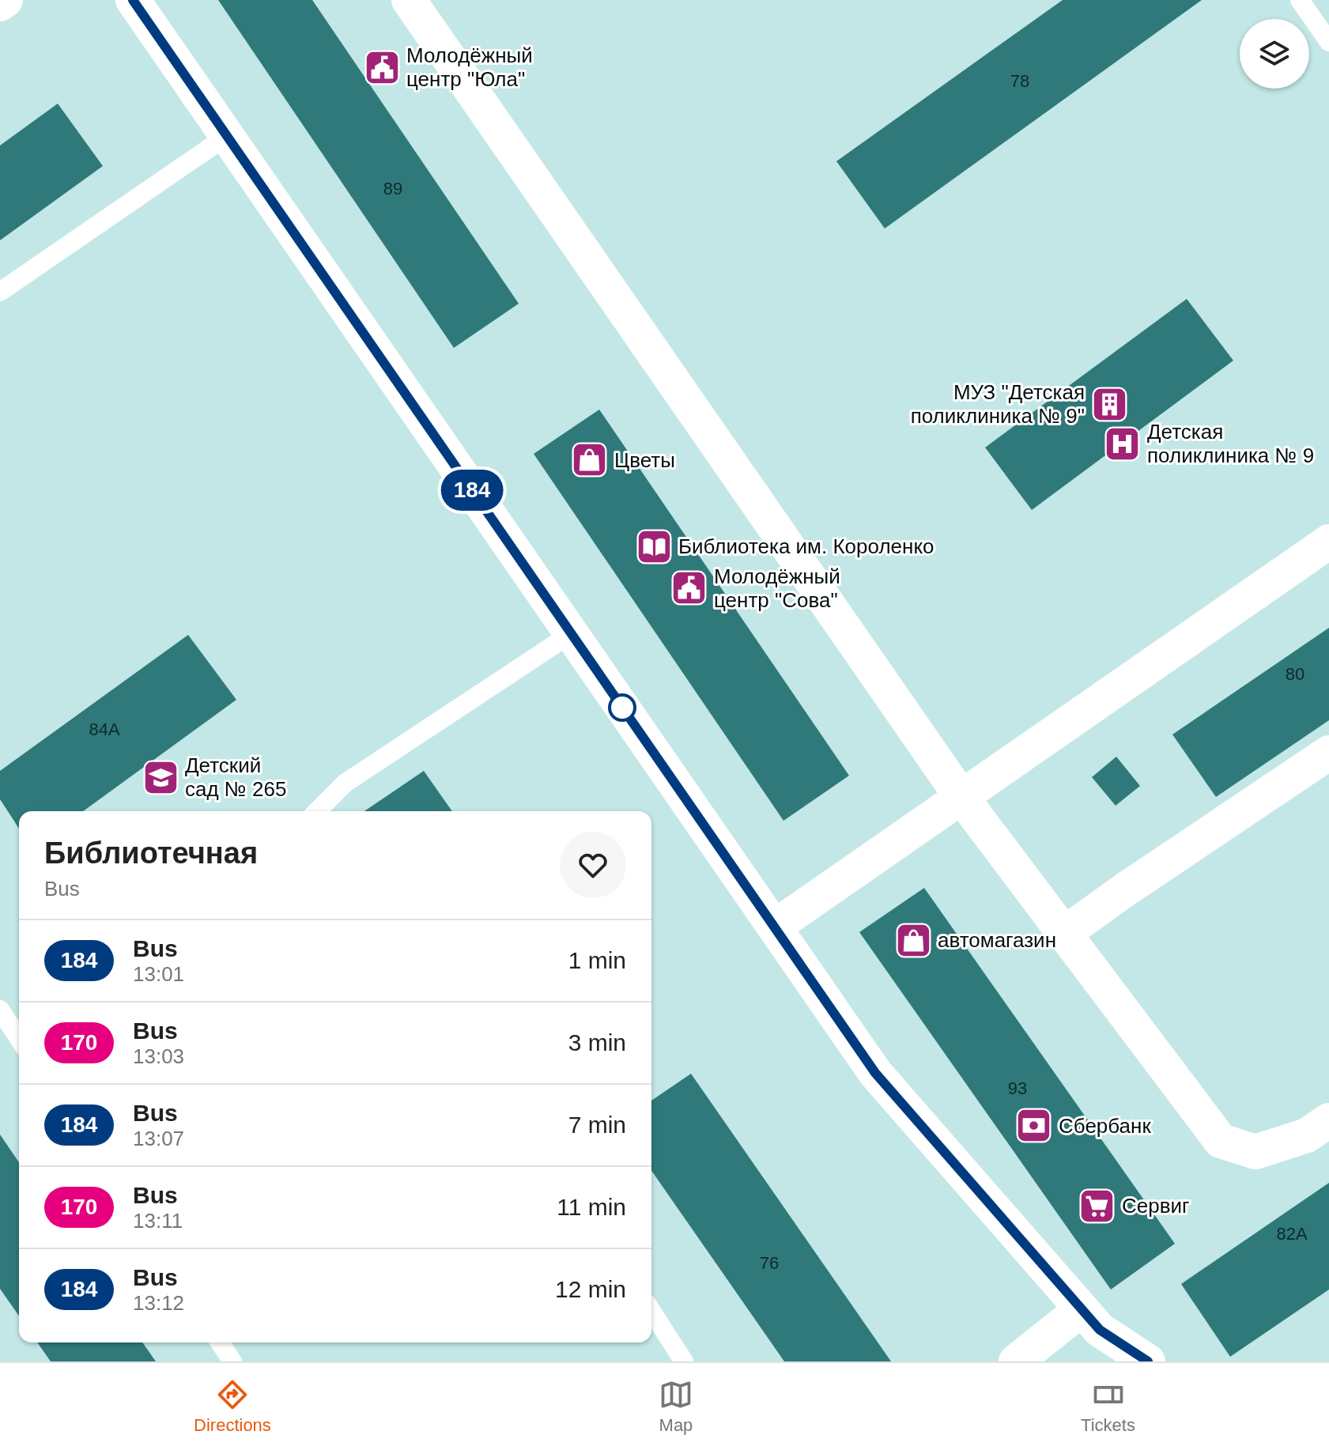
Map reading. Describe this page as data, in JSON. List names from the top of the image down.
{
  "places": {
    "public building": ["Молодёжный центр \"Юла\"", "Молодёжный центр \"Сова\""],
    "building": ["МУЗ \"Детская поликлиника № 9\""],
    "hospital": ["Детская поликлиника № 9"],
    "shop": ["Цветы", "автомагазин"],
    "library": ["Библиотека им. Короленко"],
    "school or university": ["Детский сад № 265"],
    "bank": ["Сбербанк"],
    "supermarket": ["Сервиг"]
  },
  "lines": ["bus line 184"],
  "house_numbers": [
    "78",
    "89",
    "80",
    "84А",
    "93",
    "82А",
    "76"
  ],
  "page": {
    "on_map": "184",
    "heading": ["Библиотечная", "Bus"],
    "list": [
      {
        "mark": "184",
        "name": "Bus",
        "note": "13:01",
        "value": "1 min"
      },
      {
        "mark": "170",
        "name": "Bus",
        "note": "13:03",
        "value": "3 min"
      },
      {
        "mark": "184",
        "name": "Bus",
        "note": "13:07",
        "value": "7 min"
      },
      {
        "mark": "170",
        "name": "Bus",
        "note": "13:11",
        "value": "11 min"
      },
      {
        "mark": "184",
        "name": "Bus",
        "note": "13:12",
        "value": "12 min"
      }
    ],
    "tabs": ["Directions", "Map", "Tickets"]
  }
}
